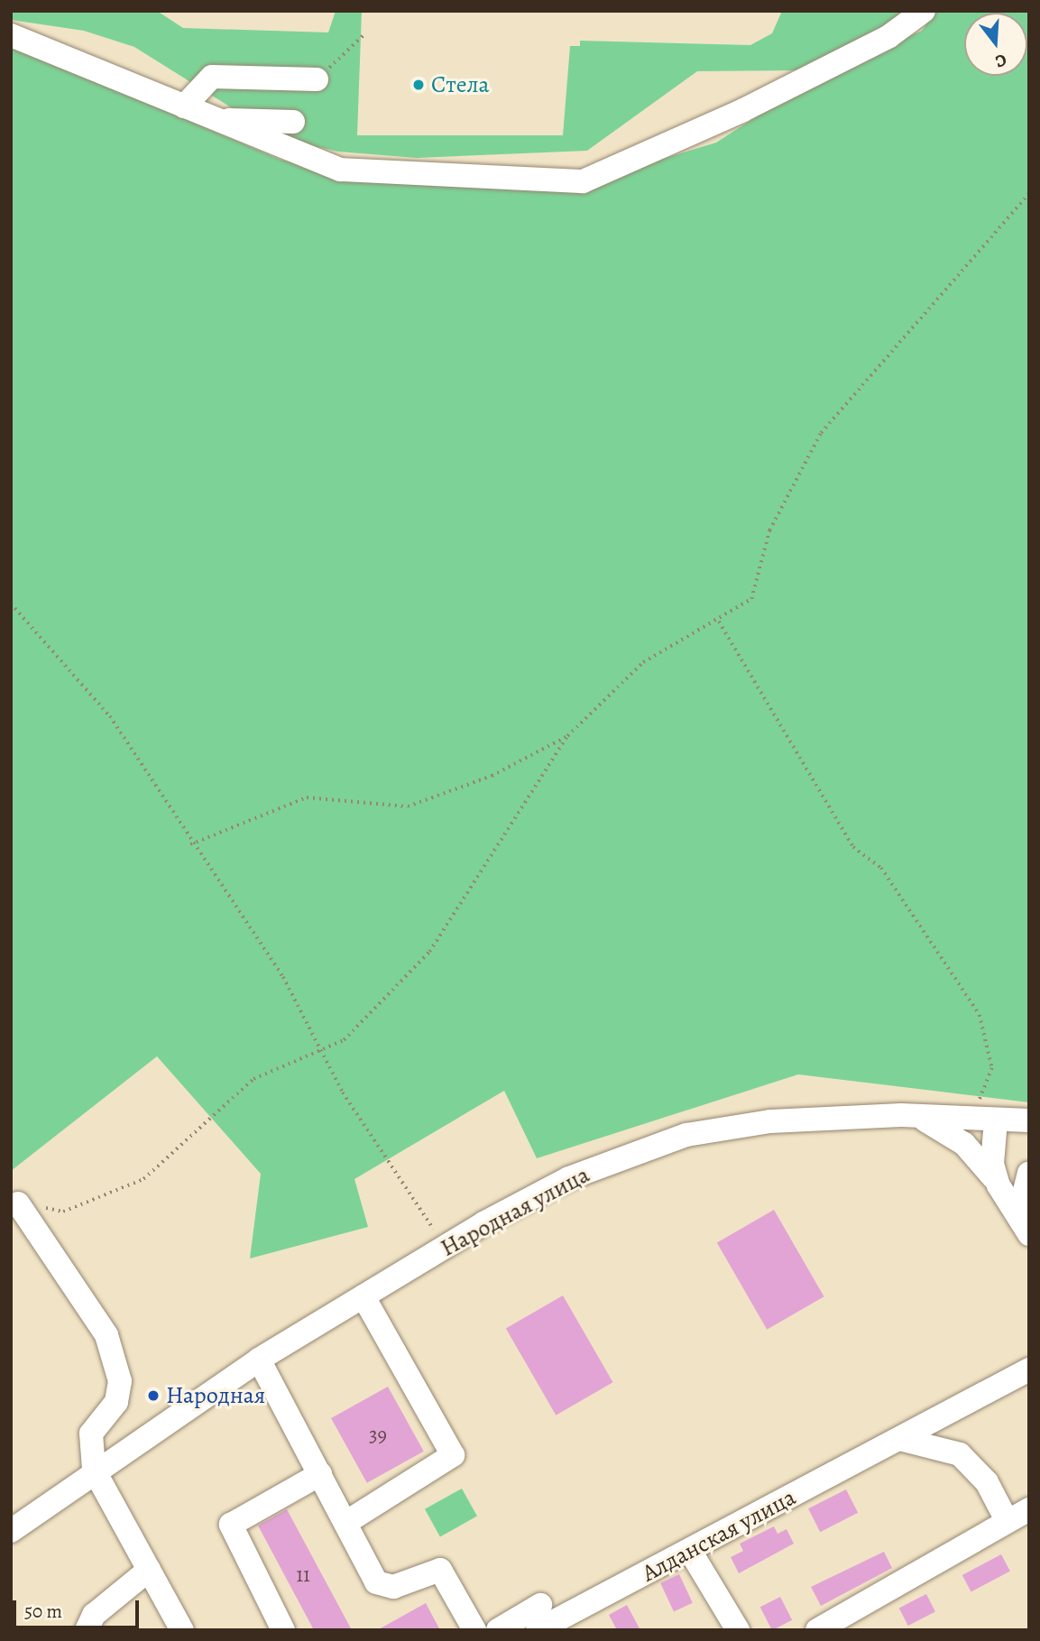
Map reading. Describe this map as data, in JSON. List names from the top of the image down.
{
  "streets": {
    "street": ["Народная улица", "Алданская улица"]
  },
  "places": ["Стела", "Народная"],
  "house_numbers": ["39", "11"],
  "scale_bar": "50 m",
  "north": "bottom"
}
